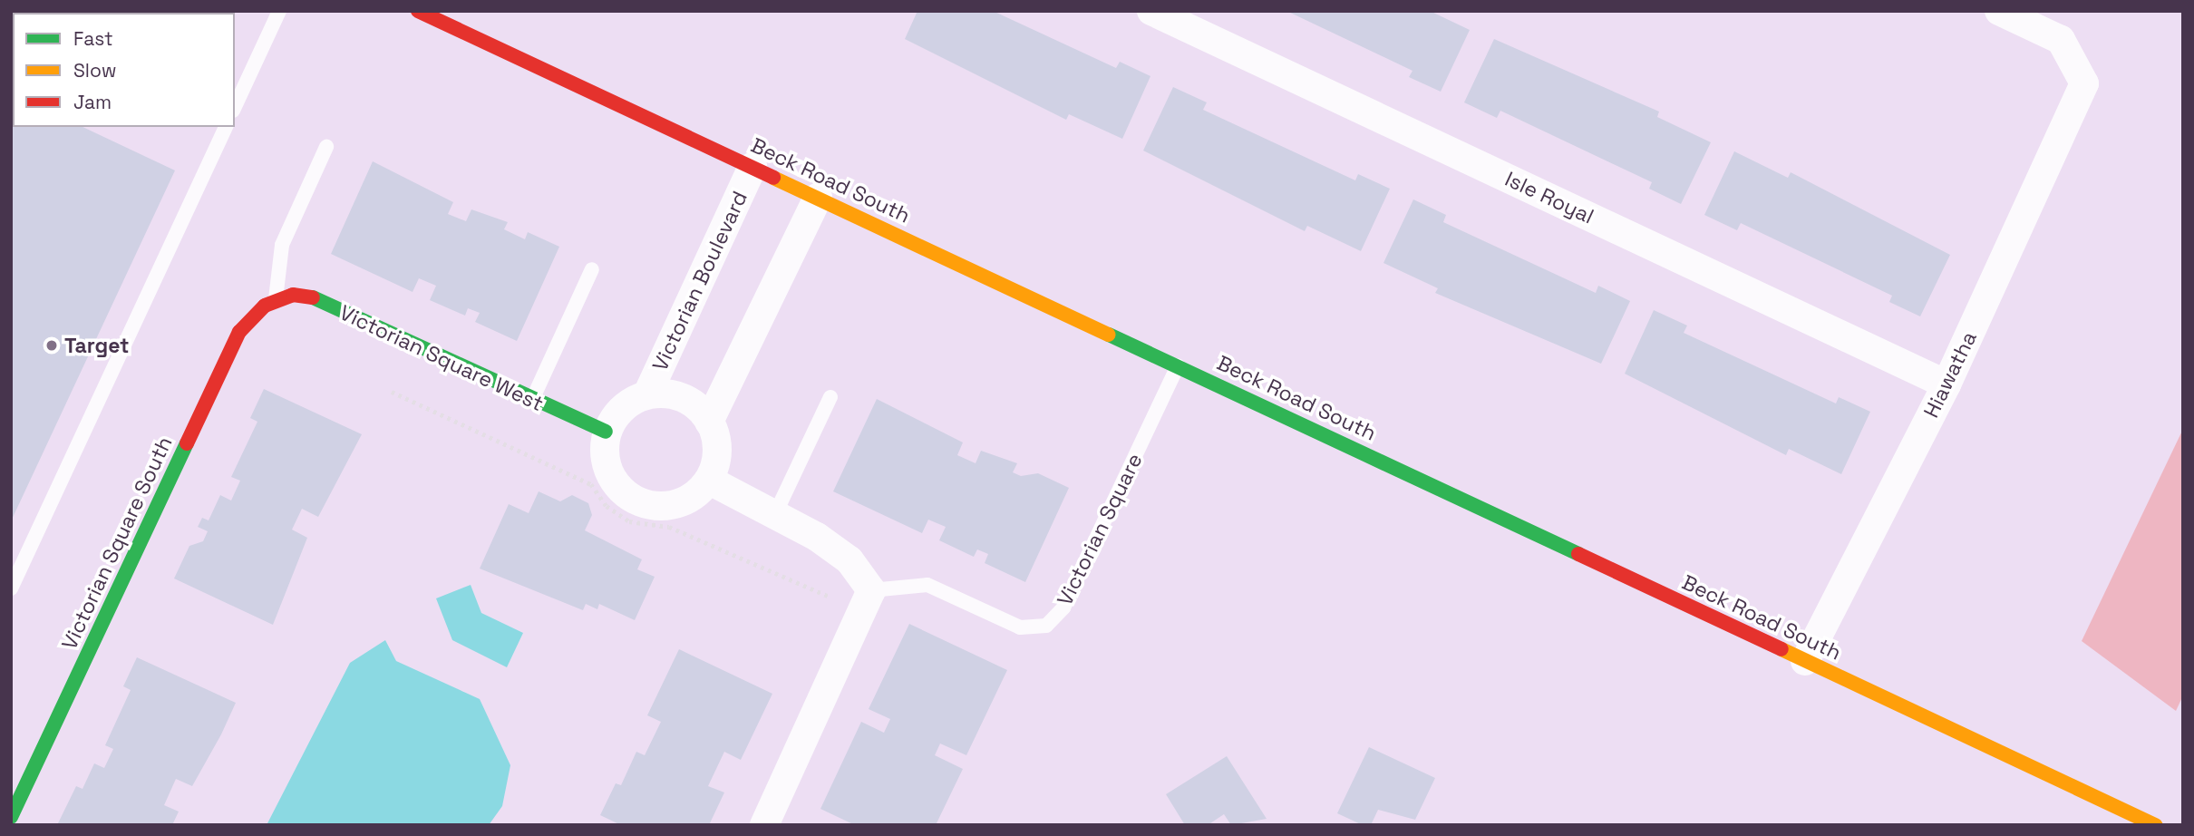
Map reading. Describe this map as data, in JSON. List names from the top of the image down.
{
  "streets": {
    "main road": ["Beck Road South", "Victorian Square West", "Victorian Square South"],
    "street": ["Isle Royal", "Victorian Boulevard", "Hiawatha"],
    "lane": ["Victorian Square"]
  },
  "crossings": [
    ["Beck Road South", "Victorian Boulevard"],
    ["Beck Road South", "Hiawatha"],
    ["Beck Road South", "Victorian Square"],
    ["Isle Royal", "Hiawatha"],
    ["Victorian Boulevard", "Victorian Square West"],
    ["Victorian Square West", "Victorian Square South"]
  ],
  "places": ["Target"],
  "legend": ["Fast", "Slow", "Jam"]
}
